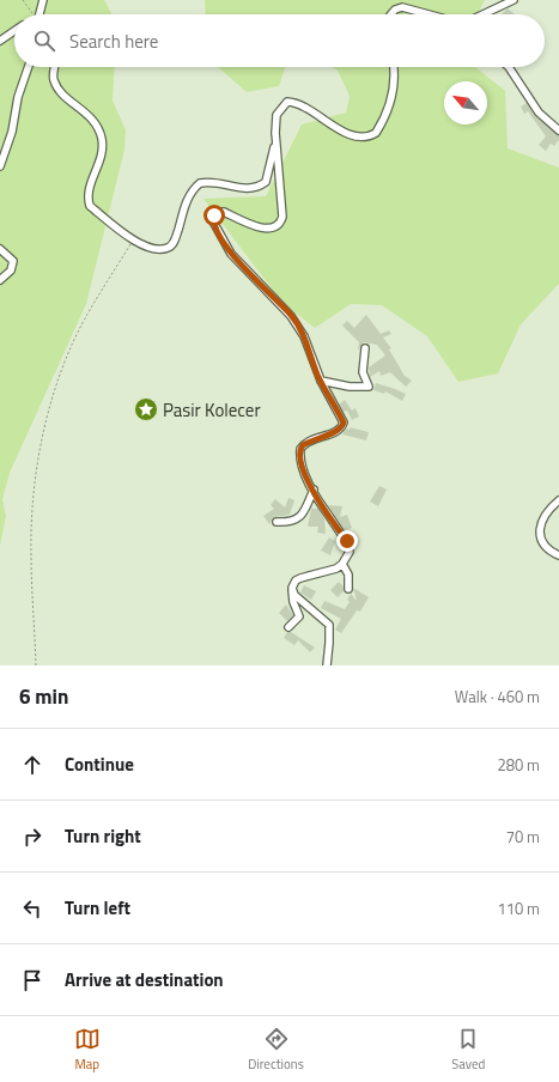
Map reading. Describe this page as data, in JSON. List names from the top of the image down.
{
  "places": {
    "place": ["Pasir Kolecer"]
  },
  "north": "top left",
  "page": {
    "search": "Search here",
    "heading": ["6 min", "Walk · 460 m"],
    "list": [
      ["Continue", "280 m"],
      ["Turn right", "70 m"],
      ["Turn left", "110 m"],
      "Arrive at destination"
    ],
    "nav": ["Map", "Directions", "Saved"]
  }
}
